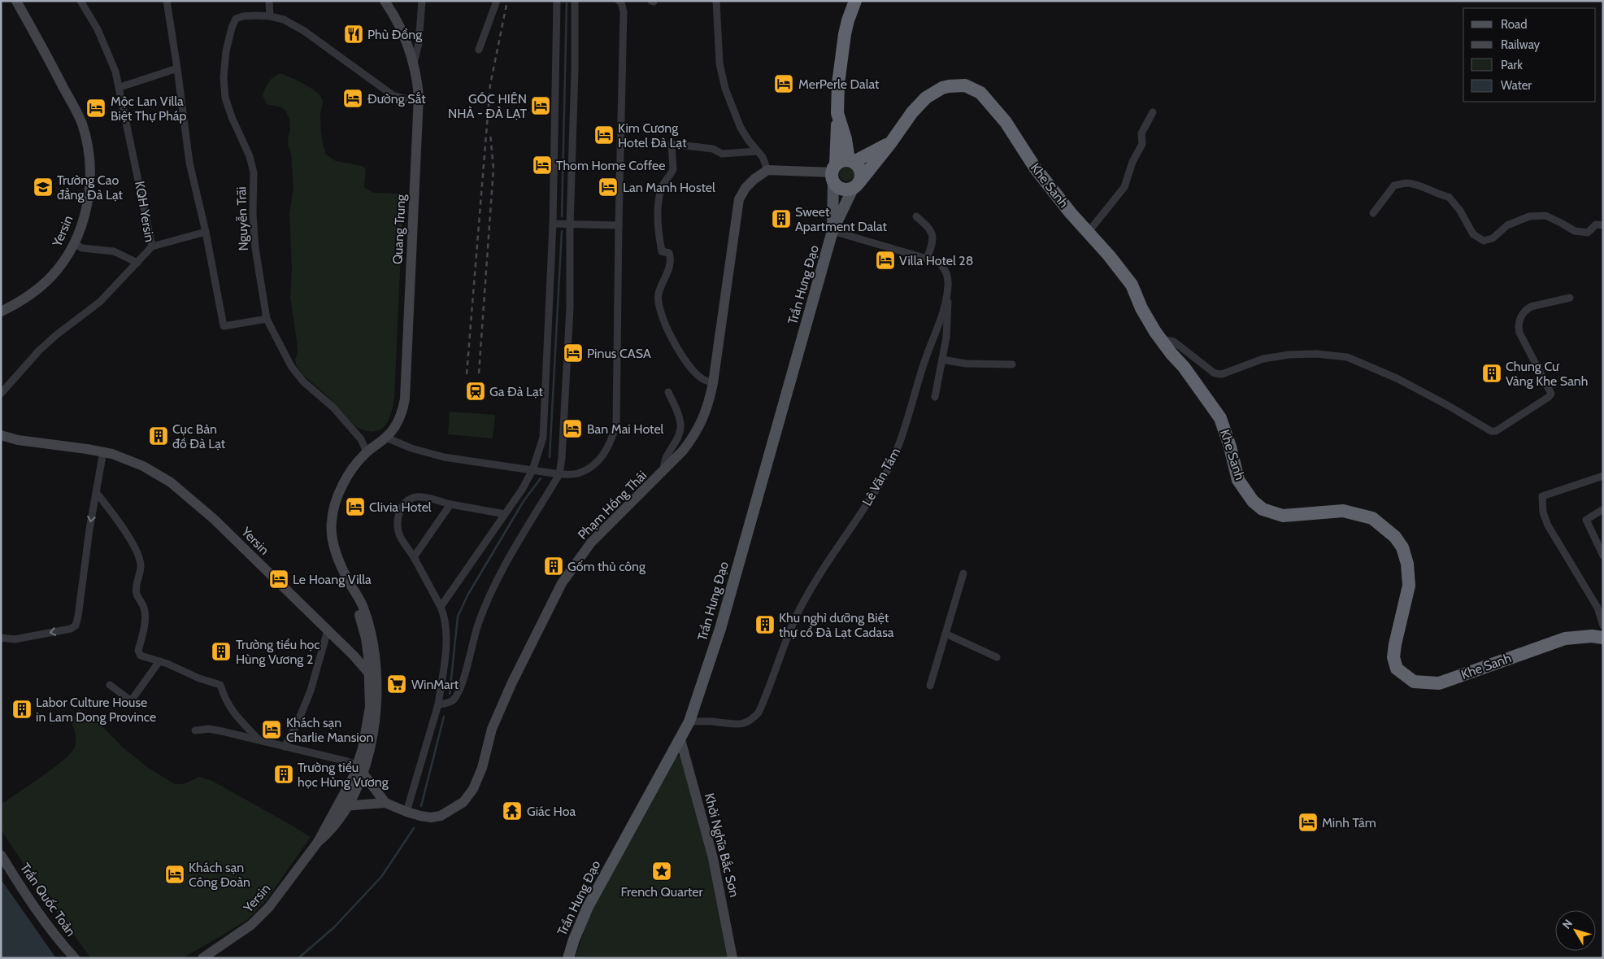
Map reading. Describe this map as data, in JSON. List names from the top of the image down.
{
  "streets": {
    "highway": ["Khe Sanh"],
    "main road": ["Trần Hưng Đạo"],
    "street": [
      "KQH Yersin",
      "Nguyễn Trãi",
      "Quang Trung",
      "Yersin",
      "Lê Văn Tám",
      "Phạm Hồng Thái",
      "Khởi Nghĩa Bắc Sơn",
      "Trần Quốc Toản"
    ]
  },
  "crossings": [
    ["Khe Sanh", "Trần Hưng Đạo"],
    ["Nguyễn Trãi", "Quang Trung"],
    ["Yersin", "Phạm Hồng Thái"],
    ["Trần Hưng Đạo", "Lê Văn Tám"],
    ["Trần Hưng Đạo", "Khởi Nghĩa Bắc Sơn"]
  ],
  "places": {
    "restaurant": ["Phù Đổng"],
    "hotel": [
      "MerPerle Dalat",
      "Đường Sắt",
      "GÓC HIÊN NHÀ - ĐÀ LẠT",
      "Mộc Lan Villa Biệt Thự Pháp",
      "Kim Cương Hotel Đà Lạt",
      "Thom Home Coffee",
      "Lan Manh Hostel",
      "Villa Hotel 28",
      "Pinus CASA",
      "Ban Mai Hotel",
      "Clivia Hotel",
      "Le Hoang Villa",
      "Khách sạn Charlie Mansion",
      "Minh Tâm",
      "Khách sạn Công Đoàn"
    ],
    "school or university": ["Trường Cao đẳng Đà Lạt"],
    "building": [
      "Sweet Apartment Dalat",
      "Chung Cư Vàng Khe Sanh",
      "Cục Bản đồ Đà Lạt",
      "Gốm thủ công",
      "Khu nghỉ dưỡng Biệt thự cổ Đà Lạt Cadasa",
      "Trường tiểu học Hùng Vương 2",
      "Labor Culture House in Lam Dong Province",
      "Trường tiểu học Hùng Vương"
    ],
    "station": ["Ga Đà Lạt"],
    "supermarket": ["WinMart"],
    "temple": ["Giác Hoa"],
    "place": ["French Quarter"]
  },
  "legend": [
    "Road",
    "Railway",
    "Park",
    "Water"
  ],
  "north": "top left"
}
